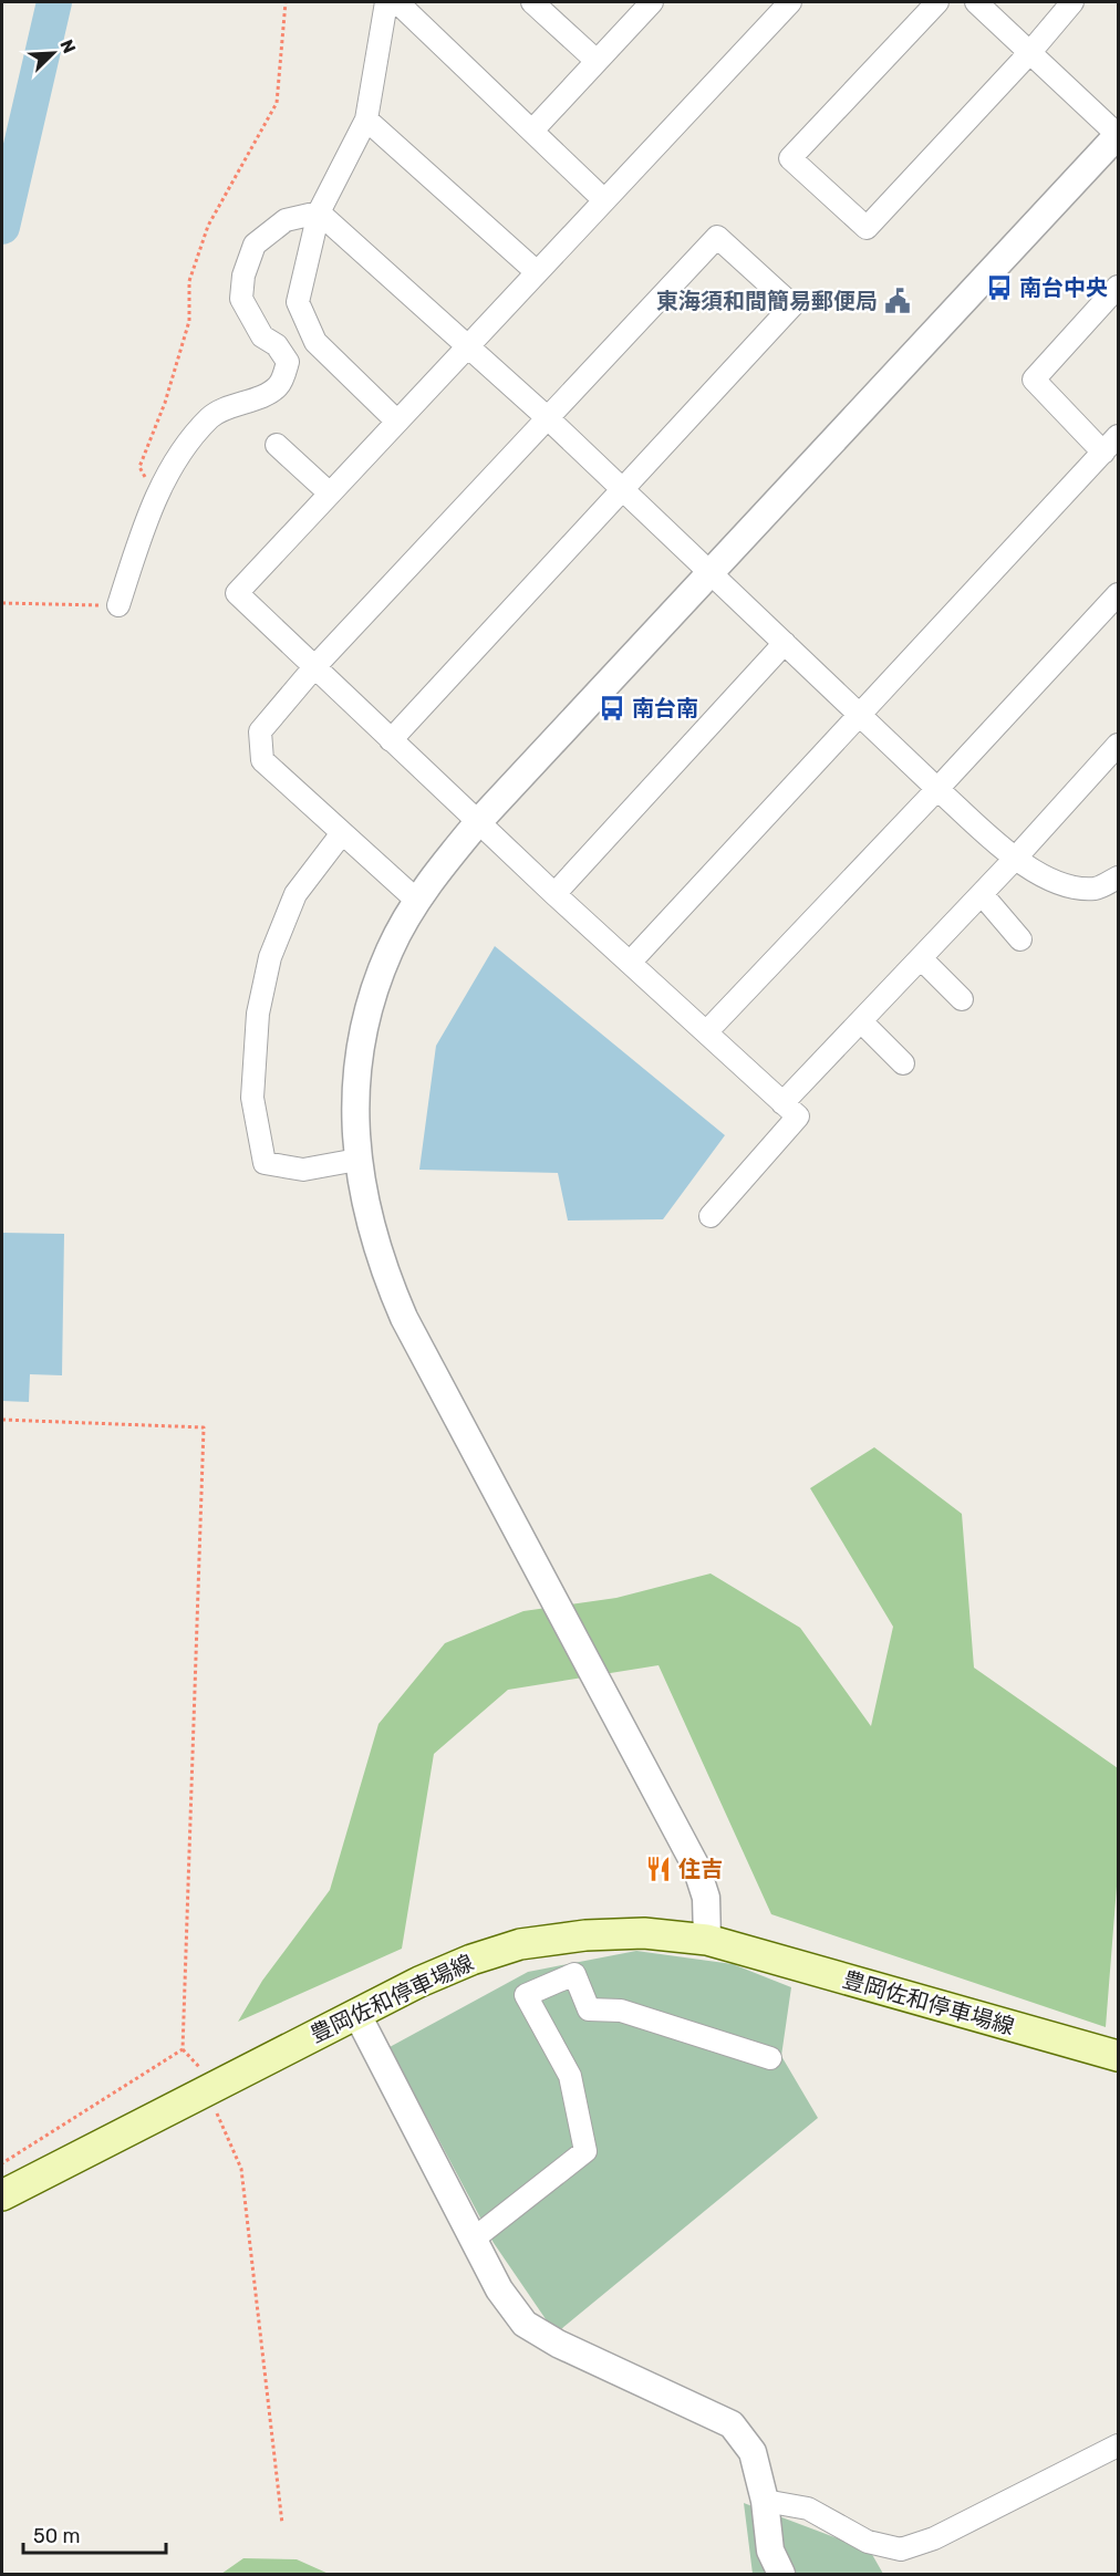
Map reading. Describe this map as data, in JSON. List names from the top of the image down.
{
  "streets": {
    "main road": ["豊岡佐和停車場線"]
  },
  "places": {
    "bus stop": ["南台中央", "南台南"],
    "public building": ["東海須和間簡易郵便局"],
    "restaurant": ["住吉"]
  },
  "scale_bar": "50 m",
  "north": "top right"
}
